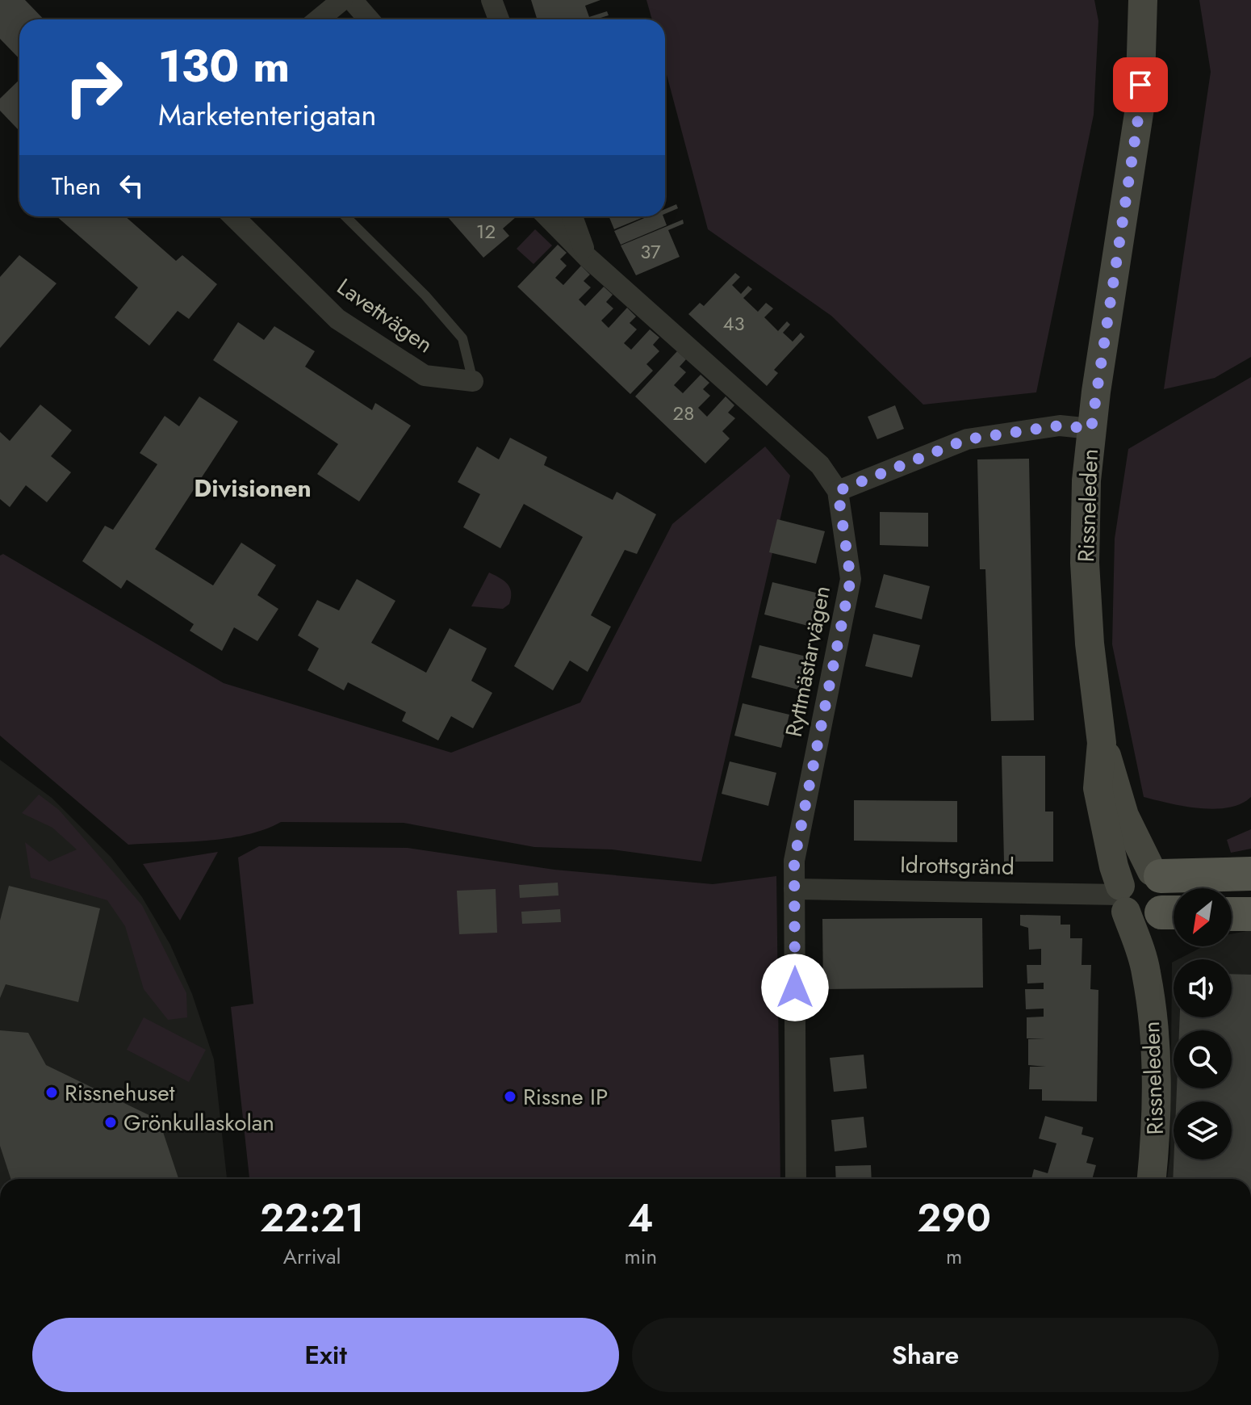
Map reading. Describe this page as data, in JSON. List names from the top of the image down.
{
  "streets": {
    "street": [
      "Lavettvägen",
      "Rissneleden",
      "Ryttmästarvägen",
      "Idrottsgränd"
    ]
  },
  "crossings": [
    ["Rissneleden", "Idrottsgränd"],
    ["Ryttmästarvägen", "Idrottsgränd"]
  ],
  "districts": ["Divisionen"],
  "places": ["Rissnehuset", "Rissne IP", "Grönkullaskolan"],
  "house_numbers": [
    "12",
    "37",
    "43",
    "28"
  ],
  "north": "bottom left",
  "page": {
    "turn": ["130 m", "Marketenterigatan"],
    "then": "Then",
    "eta": [
      "22:21",
      "Arrival",
      "4",
      "min",
      "290",
      "m"
    ],
    "buttons": ["Exit", "Share"]
  }
}
